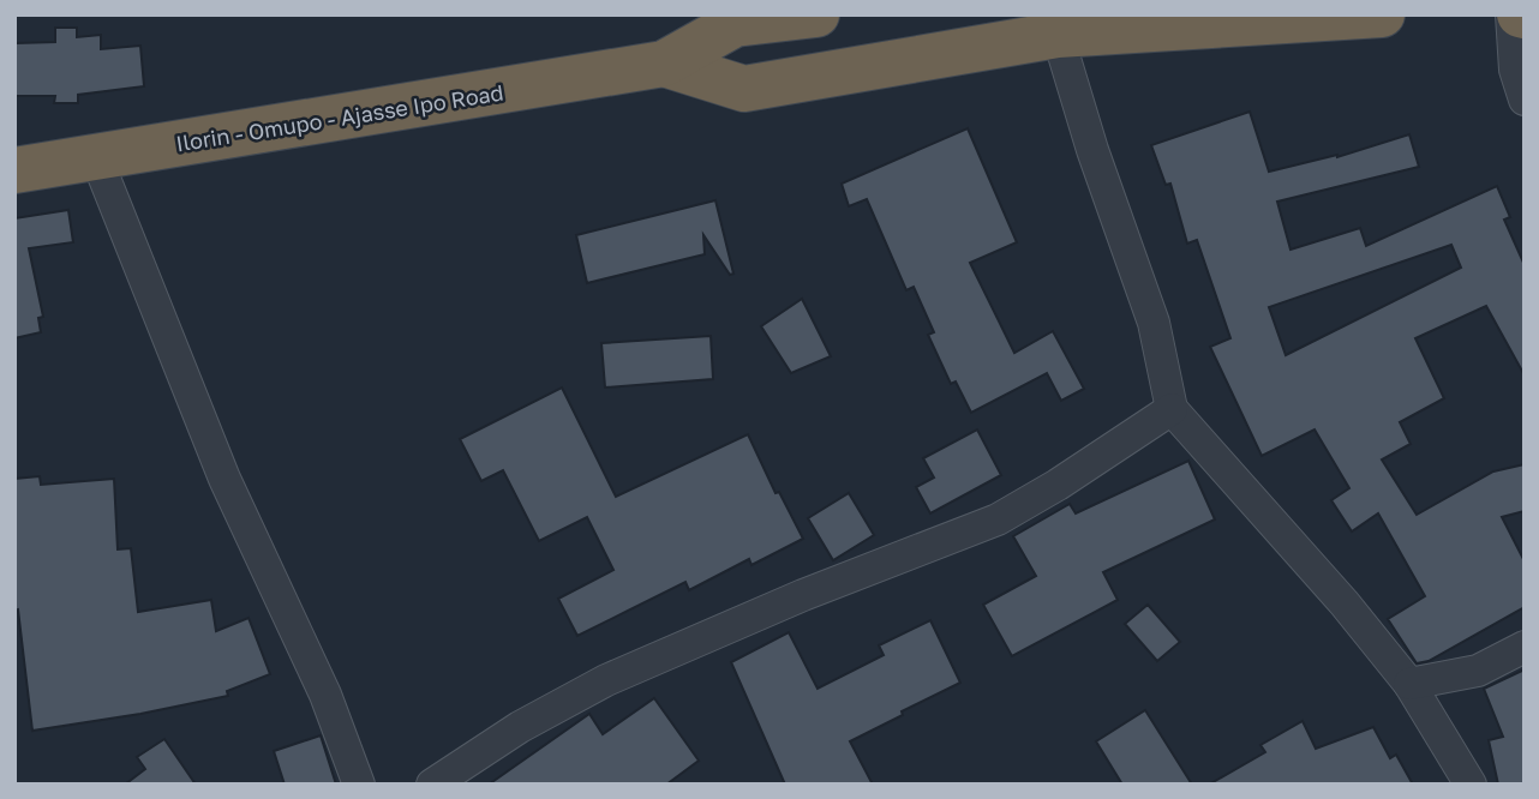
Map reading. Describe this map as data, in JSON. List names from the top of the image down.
{
  "streets": {
    "highway": ["Ilorin - Omupo - Ajasse Ipo Road"]
  }
}
